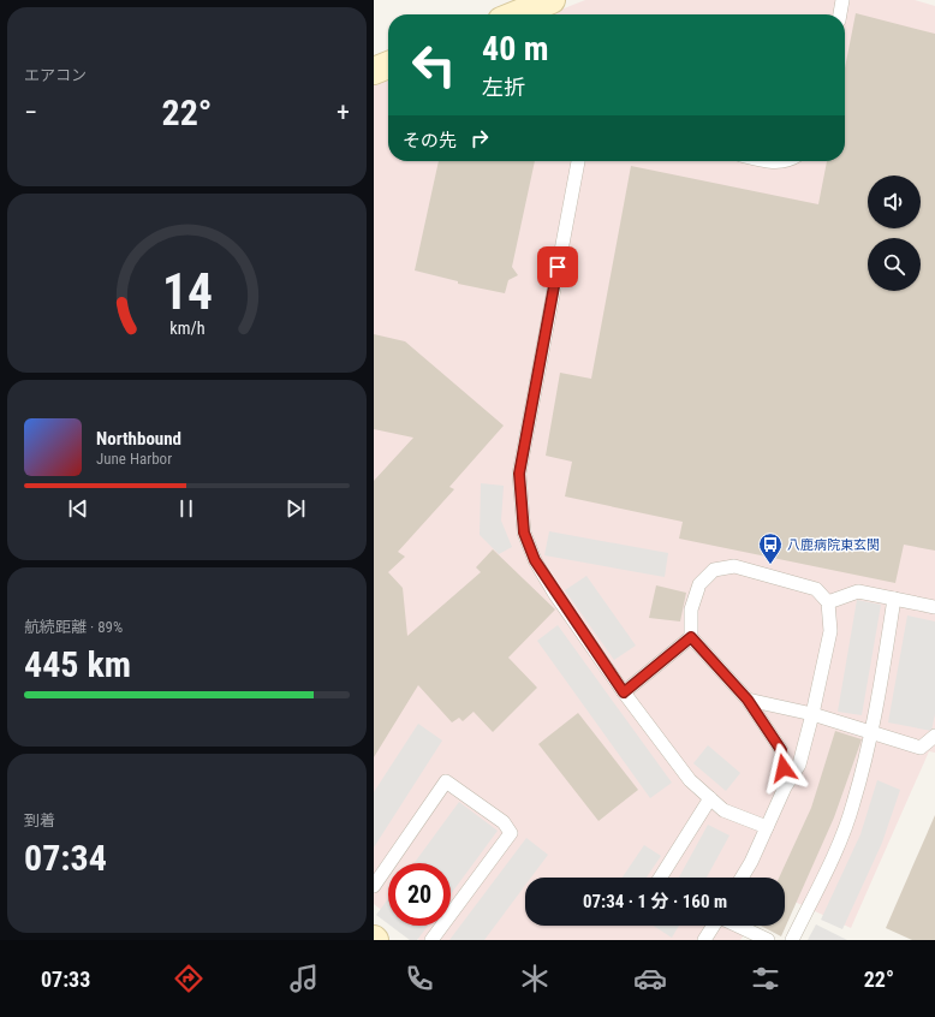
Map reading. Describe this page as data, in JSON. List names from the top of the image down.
{
  "places": {
    "bus stop": ["八鹿病院東玄関"]
  },
  "page": {
    "tile": [
      "エアコン",
      ["航続距離 · 89%", "445 km"],
      ["到着", "07:34"]
    ],
    "turn": ["40 m", "左折"],
    "heat": ["−", "22°", "+"],
    "then": "その先",
    "song": ["Northbound", "June Harbor"],
    "limit": "20",
    "trip": "07:34 · 1 分 · 160 m",
    "tabs": ["07:33", "22°"],
    "gauge": ["14", "km/h"]
  }
}
